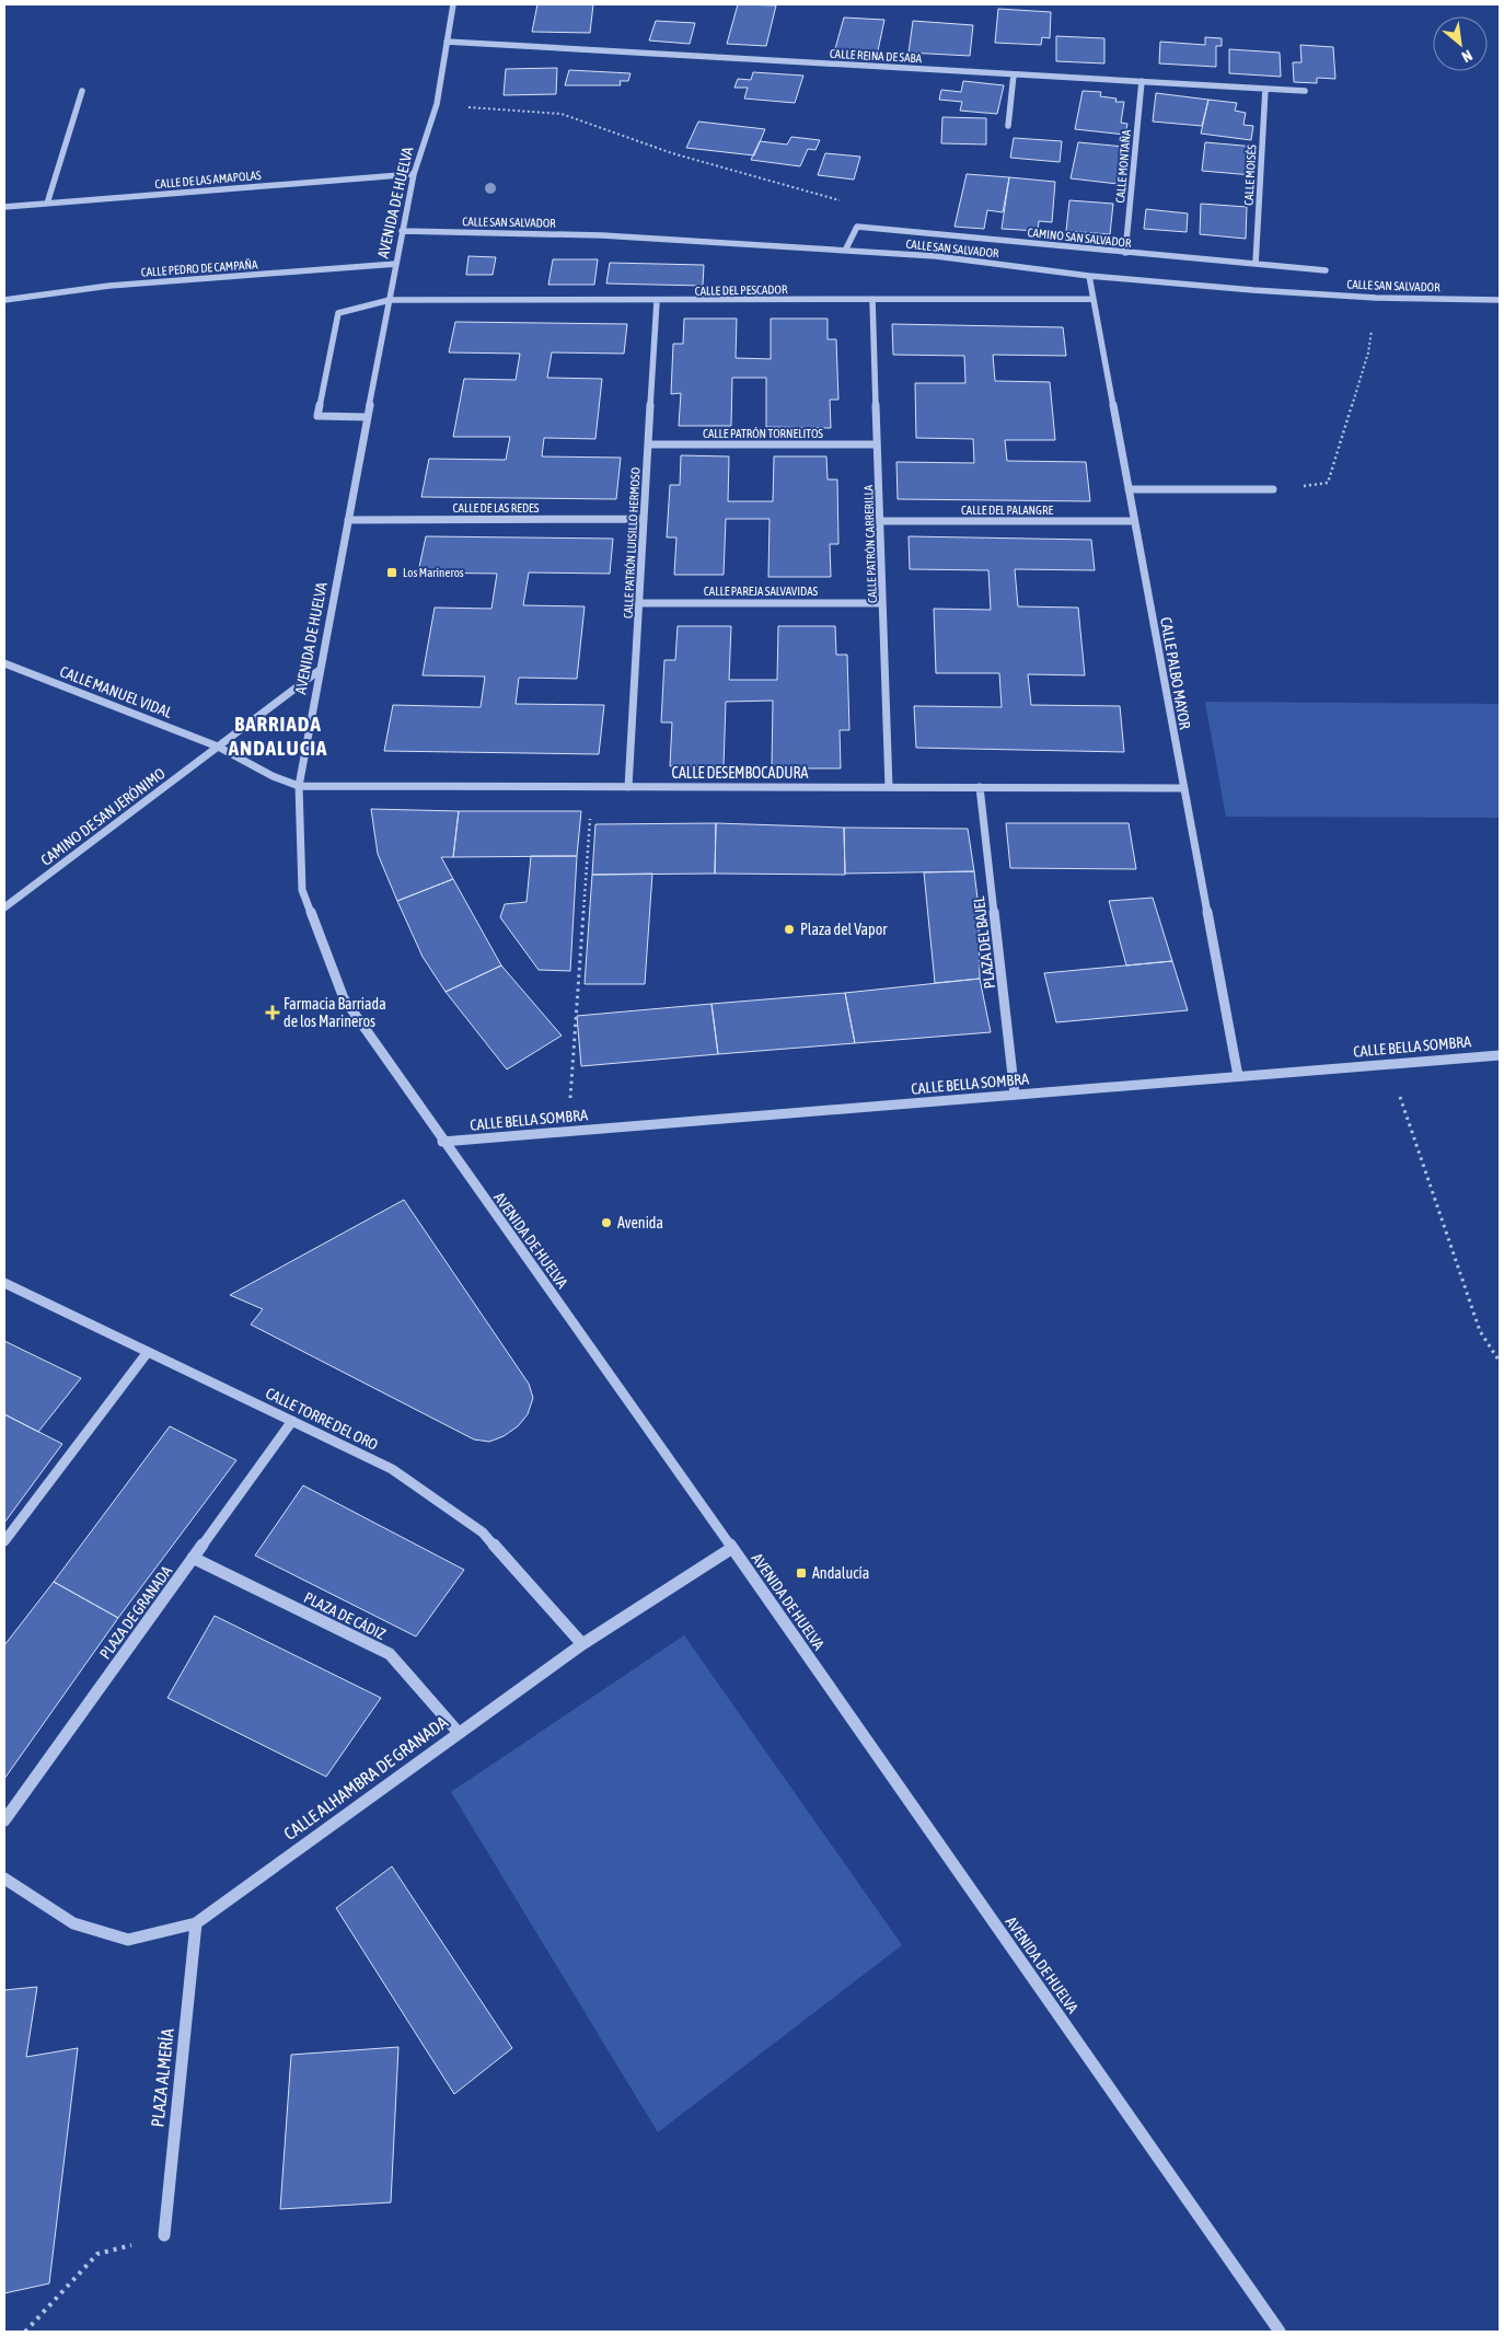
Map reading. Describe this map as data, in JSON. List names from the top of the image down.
{
  "streets": {
    "street": [
      "CALLE REINA DE SABA",
      "CALLE MONTAÑA",
      "CALLE MOISÉS",
      "CALLE DE LAS AMAPOLAS",
      "AVENIDA DE HUELVA",
      "CALLE SAN SALVADOR",
      "CAMINO SAN SALVADOR",
      "CALLE PEDRO DE CAMPAÑA",
      "CALLE DEL PESCADOR",
      "CALLE PATRÓN TORNELITOS",
      "CALLE DE LAS REDES",
      "CALLE DEL PALANGRE",
      "CALLE PATRÓN LUISILLO HERMOSO",
      "CALLE PATRÓN CARRERILLA",
      "CALLE PAREJA SALVAVIDAS",
      "CALLE PALBO MAYOR",
      "CALLE MANUEL VIDAL",
      "CALLE DESEMBOCADURA",
      "CAMINO DE SAN JERÓNIMO",
      "PLAZA DEL BAJEL",
      "CALLE BELLA SOMBRA",
      "CALLE TORRE DEL ORO",
      "PLAZA DE GRANADA",
      "PLAZA DE CÁDIZ",
      "CALLE ALHAMBRA DE GRANADA",
      "PLAZA ALMERÍA"
    ]
  },
  "crossings": [
    ["CALLE REINA DE SABA", "CALLE MONTAÑA"],
    ["CALLE REINA DE SABA", "CALLE MOISÉS"],
    ["CALLE REINA DE SABA", "AVENIDA DE HUELVA"],
    ["CALLE MONTAÑA", "CAMINO SAN SALVADOR"],
    ["CALLE MOISÉS", "CAMINO SAN SALVADOR"],
    ["CALLE DE LAS AMAPOLAS", "AVENIDA DE HUELVA"],
    ["AVENIDA DE HUELVA", "CALLE SAN SALVADOR"],
    ["AVENIDA DE HUELVA", "CALLE PEDRO DE CAMPAÑA"],
    ["AVENIDA DE HUELVA", "CALLE DEL PESCADOR"],
    ["AVENIDA DE HUELVA", "CALLE DE LAS REDES"],
    ["AVENIDA DE HUELVA", "CALLE DESEMBOCADURA"],
    ["AVENIDA DE HUELVA", "CAMINO DE SAN JERÓNIMO"],
    ["AVENIDA DE HUELVA", "CALLE BELLA SOMBRA"],
    ["AVENIDA DE HUELVA", "CALLE ALHAMBRA DE GRANADA"],
    ["CALLE SAN SALVADOR", "CALLE PALBO MAYOR"],
    ["CALLE DEL PESCADOR", "CALLE PATRÓN LUISILLO HERMOSO"],
    ["CALLE DEL PESCADOR", "CALLE PATRÓN CARRERILLA"],
    ["CALLE DEL PESCADOR", "CALLE PALBO MAYOR"],
    ["CALLE PATRÓN TORNELITOS", "CALLE PATRÓN LUISILLO HERMOSO"],
    ["CALLE PATRÓN TORNELITOS", "CALLE PATRÓN CARRERILLA"],
    ["CALLE DE LAS REDES", "CALLE PATRÓN LUISILLO HERMOSO"],
    ["CALLE DEL PALANGRE", "CALLE PATRÓN CARRERILLA"],
    ["CALLE DEL PALANGRE", "CALLE PALBO MAYOR"],
    ["CALLE PATRÓN LUISILLO HERMOSO", "CALLE PAREJA SALVAVIDAS"],
    ["CALLE PATRÓN LUISILLO HERMOSO", "CALLE DESEMBOCADURA"],
    ["CALLE PATRÓN CARRERILLA", "CALLE PAREJA SALVAVIDAS"],
    ["CALLE PATRÓN CARRERILLA", "CALLE DESEMBOCADURA"],
    ["CALLE PALBO MAYOR", "CALLE DESEMBOCADURA"],
    ["CALLE PALBO MAYOR", "CALLE BELLA SOMBRA"],
    ["CALLE MANUEL VIDAL", "CAMINO DE SAN JERÓNIMO"],
    ["CALLE DESEMBOCADURA", "PLAZA DEL BAJEL"],
    ["PLAZA DEL BAJEL", "CALLE BELLA SOMBRA"],
    ["CALLE TORRE DEL ORO", "PLAZA DE GRANADA"],
    ["CALLE TORRE DEL ORO", "CALLE ALHAMBRA DE GRANADA"],
    ["PLAZA DE GRANADA", "PLAZA DE CÁDIZ"],
    ["PLAZA DE CÁDIZ", "CALLE ALHAMBRA DE GRANADA"],
    ["CALLE ALHAMBRA DE GRANADA", "PLAZA ALMERÍA"]
  ],
  "districts": ["BARRIADA ANDALUCIA"],
  "places": {
    "transit": ["Los Marineros", "Andalucía"],
    "other": ["Plaza del Vapor", "Avenida"],
    "health": ["Farmacia Barriada de los Marineros"]
  },
  "north": "bottom right"
}
